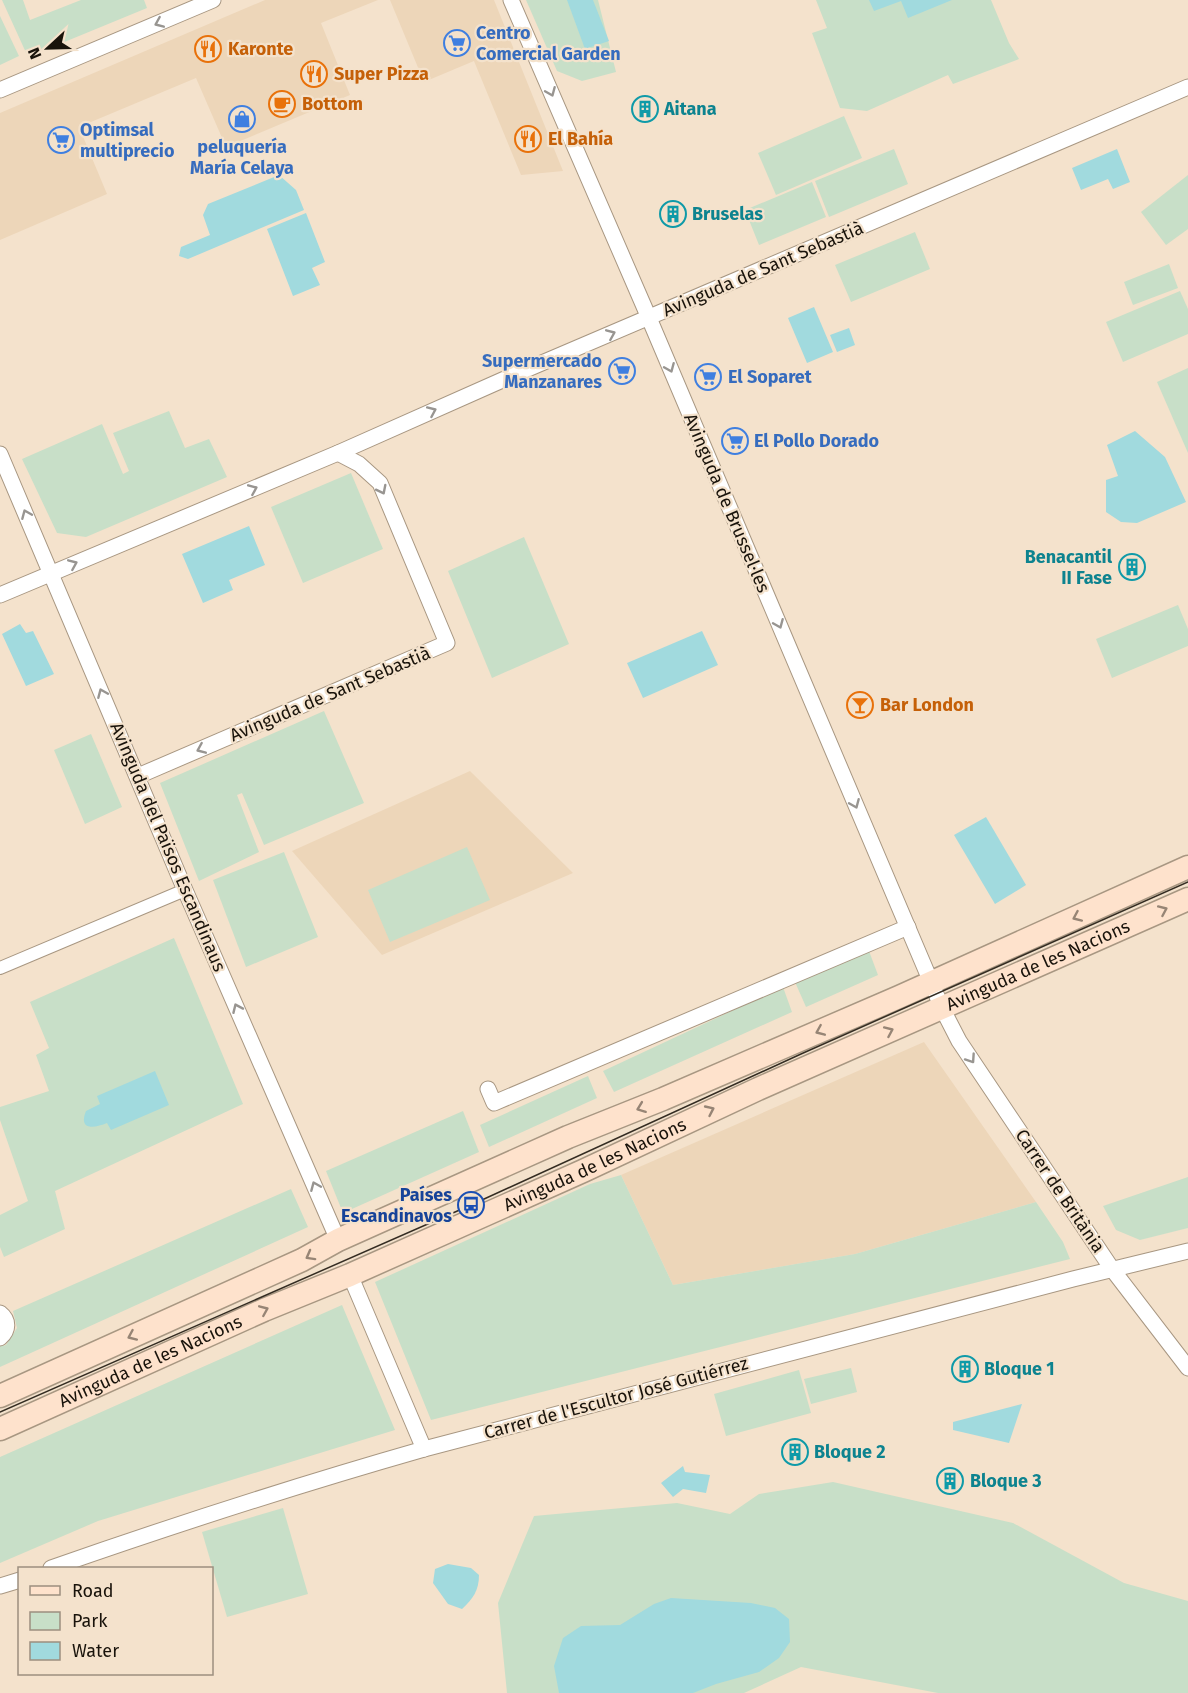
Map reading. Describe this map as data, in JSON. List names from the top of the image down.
{
  "streets": {
    "main road": ["Avinguda de les Nacions"],
    "street": [
      "Avinguda de Sant Sebastià",
      "Avinguda de Brussel·les",
      "Avinguda del Països Escandinaus",
      "Carrer de Britània",
      "Carrer de l'Escultor José Gutiérrez"
    ]
  },
  "crossings": [
    ["Avinguda de Sant Sebastià", "Avinguda de Brussel·les"],
    ["Avinguda de Sant Sebastià", "Avinguda del Països Escandinaus"],
    ["Avinguda de Brussel·les", "Avinguda de les Nacions"],
    ["Avinguda de Brussel·les", "Carrer de Britània"],
    ["Avinguda del Països Escandinaus", "Avinguda de les Nacions"],
    ["Avinguda de les Nacions", "Carrer de Britània"],
    ["Carrer de Britània", "Carrer de l'Escultor José Gutiérrez"]
  ],
  "one_way": ["Avinguda de Brussel·les", "Avinguda del Països Escandinaus", "Carrer de Britània"],
  "places": {
    "supermarket": [
      "Centro Comercial Garden",
      "Optimsal multiprecio",
      "Supermercado Manzanares",
      "El Soparet",
      "El Pollo Dorado"
    ],
    "restaurant": ["Karonte", "Super Pizza", "El Bahía"],
    "cafe": ["Bottom"],
    "building": [
      "Aitana",
      "Bruselas",
      "Benacantil II Fase",
      "Bloque 1",
      "Bloque 2",
      "Bloque 3"
    ],
    "shop": ["peluquería María Celaya"],
    "bar": ["Bar London"],
    "bus stop": ["Países Escandinavos"]
  },
  "legend": ["Road", "Park", "Water"],
  "north": "left"
}
